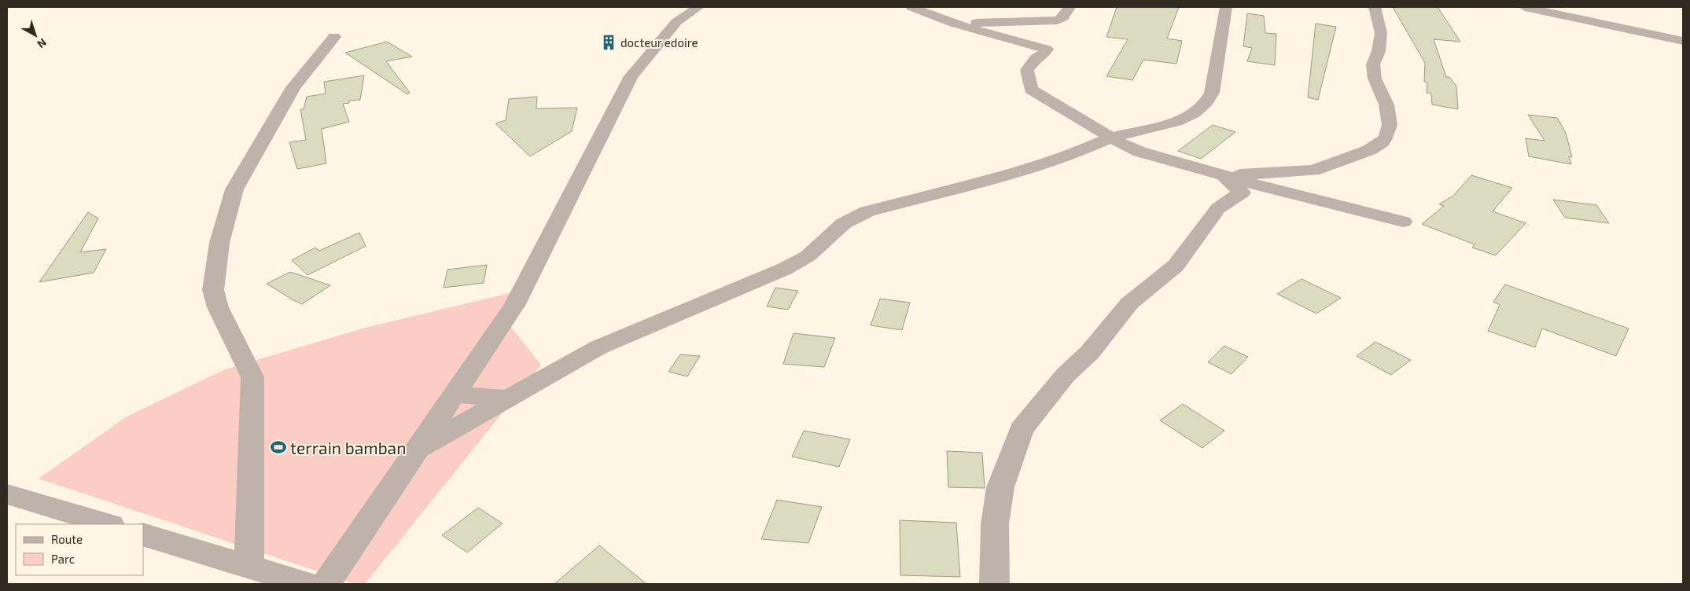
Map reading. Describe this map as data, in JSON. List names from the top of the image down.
{
  "places": {
    "building": ["docteur edoire"],
    "sports": ["terrain bamban"]
  },
  "legend": ["Route", "Parc"],
  "north": "bottom right"
}
